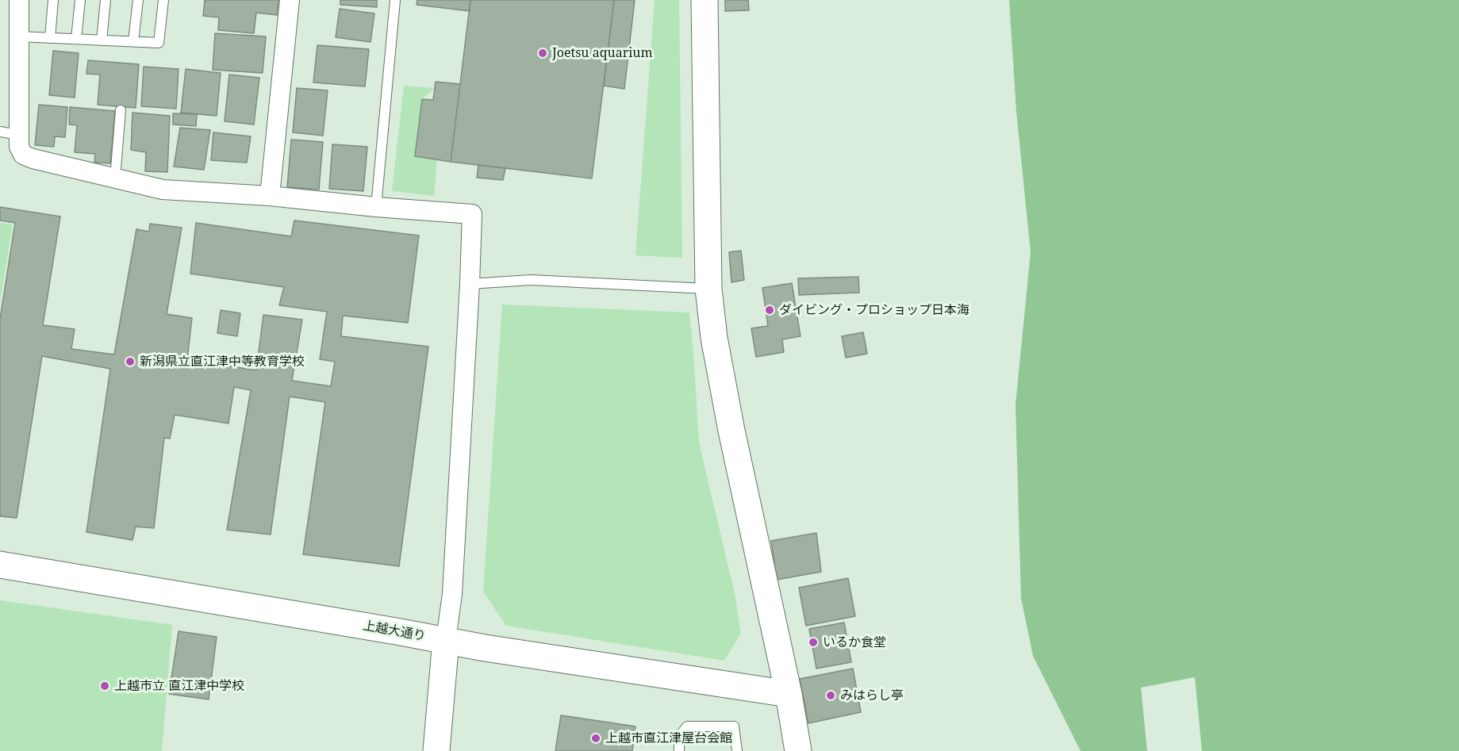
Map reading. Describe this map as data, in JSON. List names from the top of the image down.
{
  "streets": {
    "street": ["上越大通り"]
  },
  "places": [
    "Joetsu aquarium",
    "ダイビング・プロショップ日本海",
    "新潟県立直江津中等教育学校",
    "いるか食堂",
    "上越市立 直江津中学校",
    "みはらし亭",
    "上越市直江津屋台会館"
  ]
}
